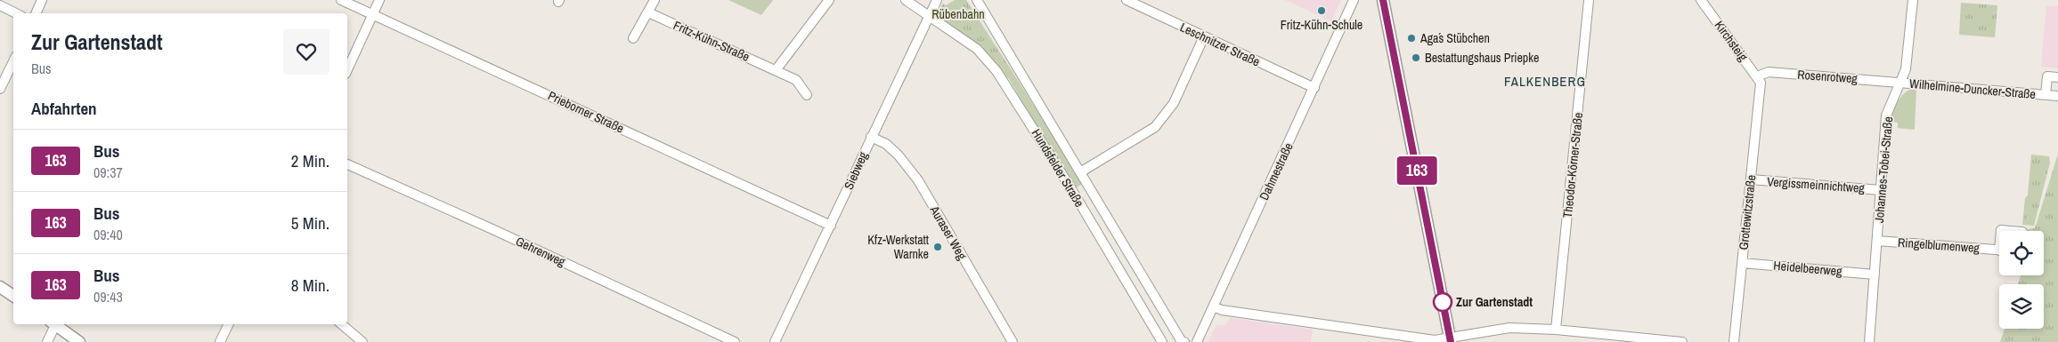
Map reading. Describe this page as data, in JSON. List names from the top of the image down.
{
  "streets": {
    "street": [
      "Fritz-Kühn-Straße",
      "Kirchsteig",
      "Leschnitzer Straße",
      "Rosenrotweg",
      "Wilhelmine-Duncker-Straße",
      "Prieborner Straße",
      "Theodor-Körner-Straße",
      "Hundsfelder Straße",
      "Johannes-Tobei-Straße",
      "Siebweg",
      "Dahmestraße",
      "Vergissmeinnichtweg",
      "Grottewitzstraße",
      "Auraser Weg",
      "Ringelblumenweg",
      "Gehrenweg",
      "Heidelbeerweg"
    ]
  },
  "crossings": [
    ["Kirchsteig", "Rosenrotweg"],
    ["Kirchsteig", "Grottewitzstraße"],
    ["Leschnitzer Straße", "Dahmestraße"],
    ["Rosenrotweg", "Wilhelmine-Duncker-Straße"],
    ["Rosenrotweg", "Johannes-Tobei-Straße"],
    ["Rosenrotweg", "Grottewitzstraße"],
    ["Wilhelmine-Duncker-Straße", "Johannes-Tobei-Straße"],
    ["Prieborner Straße", "Siebweg"],
    ["Hundsfelder Straße", "Siebweg"],
    ["Johannes-Tobei-Straße", "Vergissmeinnichtweg"],
    ["Johannes-Tobei-Straße", "Ringelblumenweg"],
    ["Johannes-Tobei-Straße", "Heidelbeerweg"],
    ["Siebweg", "Auraser Weg"],
    ["Vergissmeinnichtweg", "Grottewitzstraße"],
    ["Grottewitzstraße", "Heidelbeerweg"]
  ],
  "districts": ["FALKENBERG"],
  "parks": ["Rübenbahn"],
  "places": [
    "Fritz-Kühn-Schule",
    "Aga´s Stübchen",
    "Bestattungshaus Priepke",
    "Kfz-Werkstatt Warnke",
    "Zur Gartenstadt"
  ],
  "lines": ["bus line 163"],
  "page": {
    "on_map": "163",
    "heading": [
      ["Zur Gartenstadt", "Bus"],
      "Abfahrten"
    ],
    "list": [
      {
        "mark": "163",
        "name": "Bus",
        "note": "09:37",
        "value": "2 Min."
      },
      {
        "mark": "163",
        "name": "Bus",
        "note": "09:40",
        "value": "5 Min."
      },
      {
        "mark": "163",
        "name": "Bus",
        "note": "09:43",
        "value": "8 Min."
      }
    ]
  }
}
